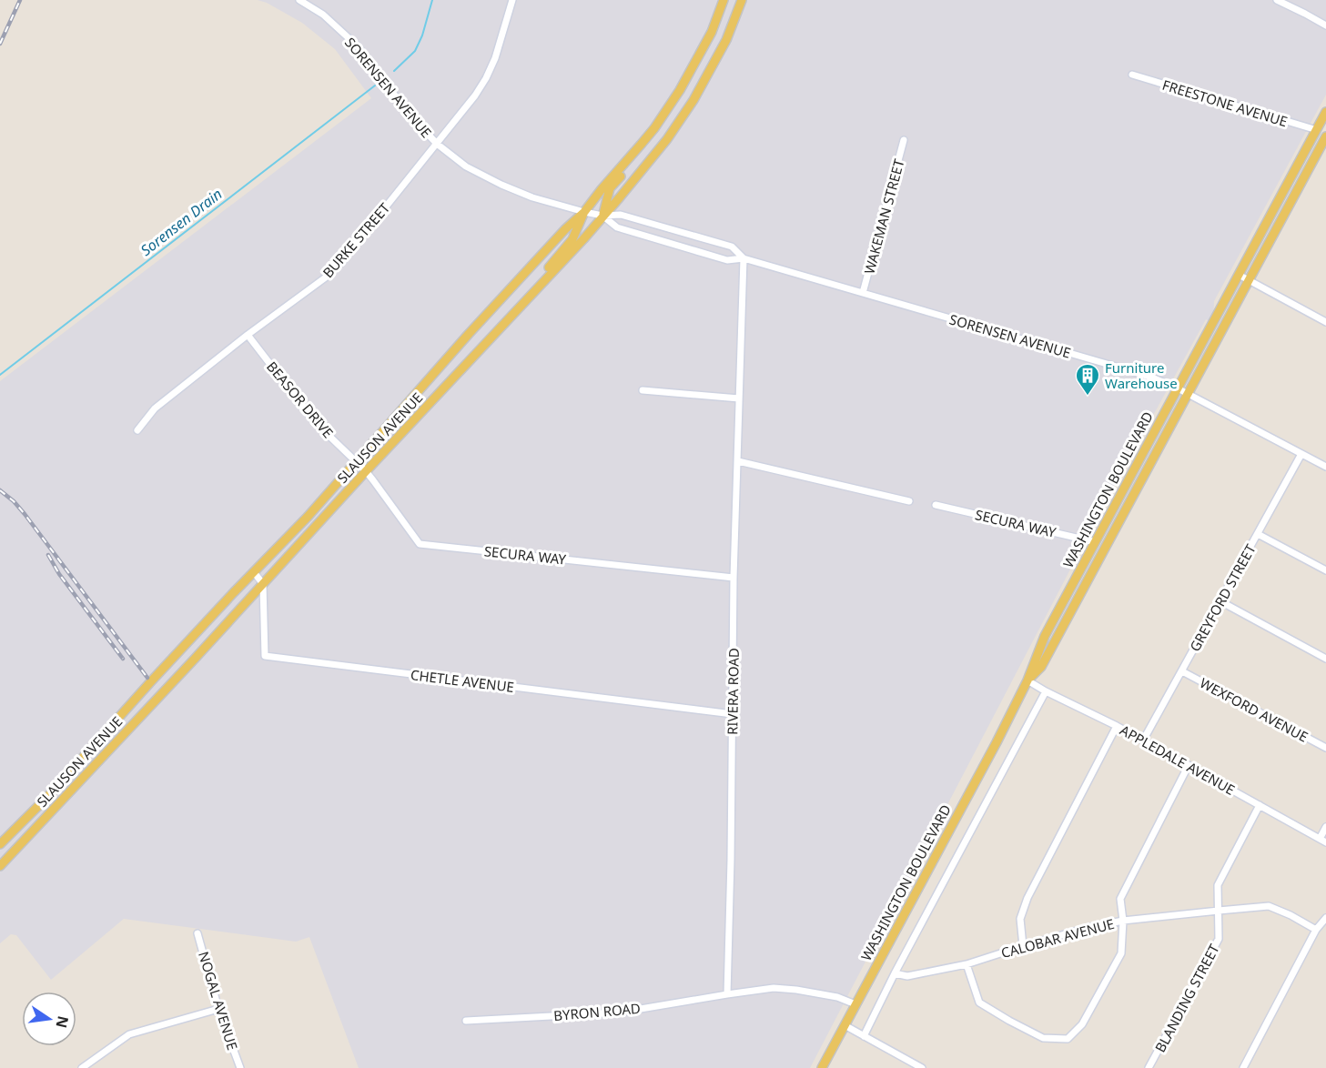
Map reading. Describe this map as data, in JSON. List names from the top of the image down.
{
  "streets": {
    "main road": ["SLAUSON AVENUE", "WASHINGTON BOULEVARD"],
    "street": [
      "SORENSEN AVENUE",
      "FREESTONE AVENUE",
      "WAKEMAN STREET",
      "BURKE STREET",
      "BEASOR DRIVE",
      "SECURA WAY",
      "GREYFORD STREET",
      "CHETLE AVENUE",
      "RIVERA ROAD",
      "WEXFORD AVENUE",
      "APPLEDALE AVENUE",
      "CALOBAR AVENUE",
      "BLANDING STREET",
      "NOGAL AVENUE",
      "BYRON ROAD"
    ]
  },
  "crossings": [
    ["SORENSEN AVENUE", "WAKEMAN STREET"],
    ["SORENSEN AVENUE", "BURKE STREET"],
    ["SORENSEN AVENUE", "SLAUSON AVENUE"],
    ["SORENSEN AVENUE", "WASHINGTON BOULEVARD"],
    ["SORENSEN AVENUE", "GREYFORD STREET"],
    ["SORENSEN AVENUE", "RIVERA ROAD"],
    ["FREESTONE AVENUE", "WASHINGTON BOULEVARD"],
    ["BURKE STREET", "BEASOR DRIVE"],
    ["BEASOR DRIVE", "SLAUSON AVENUE"],
    ["BEASOR DRIVE", "SECURA WAY"],
    ["SLAUSON AVENUE", "SECURA WAY"],
    ["SLAUSON AVENUE", "CHETLE AVENUE"],
    ["WASHINGTON BOULEVARD", "SECURA WAY"],
    ["WASHINGTON BOULEVARD", "APPLEDALE AVENUE"],
    ["SECURA WAY", "RIVERA ROAD"],
    ["GREYFORD STREET", "WEXFORD AVENUE"],
    ["GREYFORD STREET", "APPLEDALE AVENUE"],
    ["CHETLE AVENUE", "RIVERA ROAD"],
    ["RIVERA ROAD", "BYRON ROAD"],
    ["APPLEDALE AVENUE", "BLANDING STREET"],
    ["CALOBAR AVENUE", "BLANDING STREET"]
  ],
  "water": ["Sorensen Drain"],
  "places": {
    "building": ["Furniture Warehouse"]
  },
  "north": "right"
}
